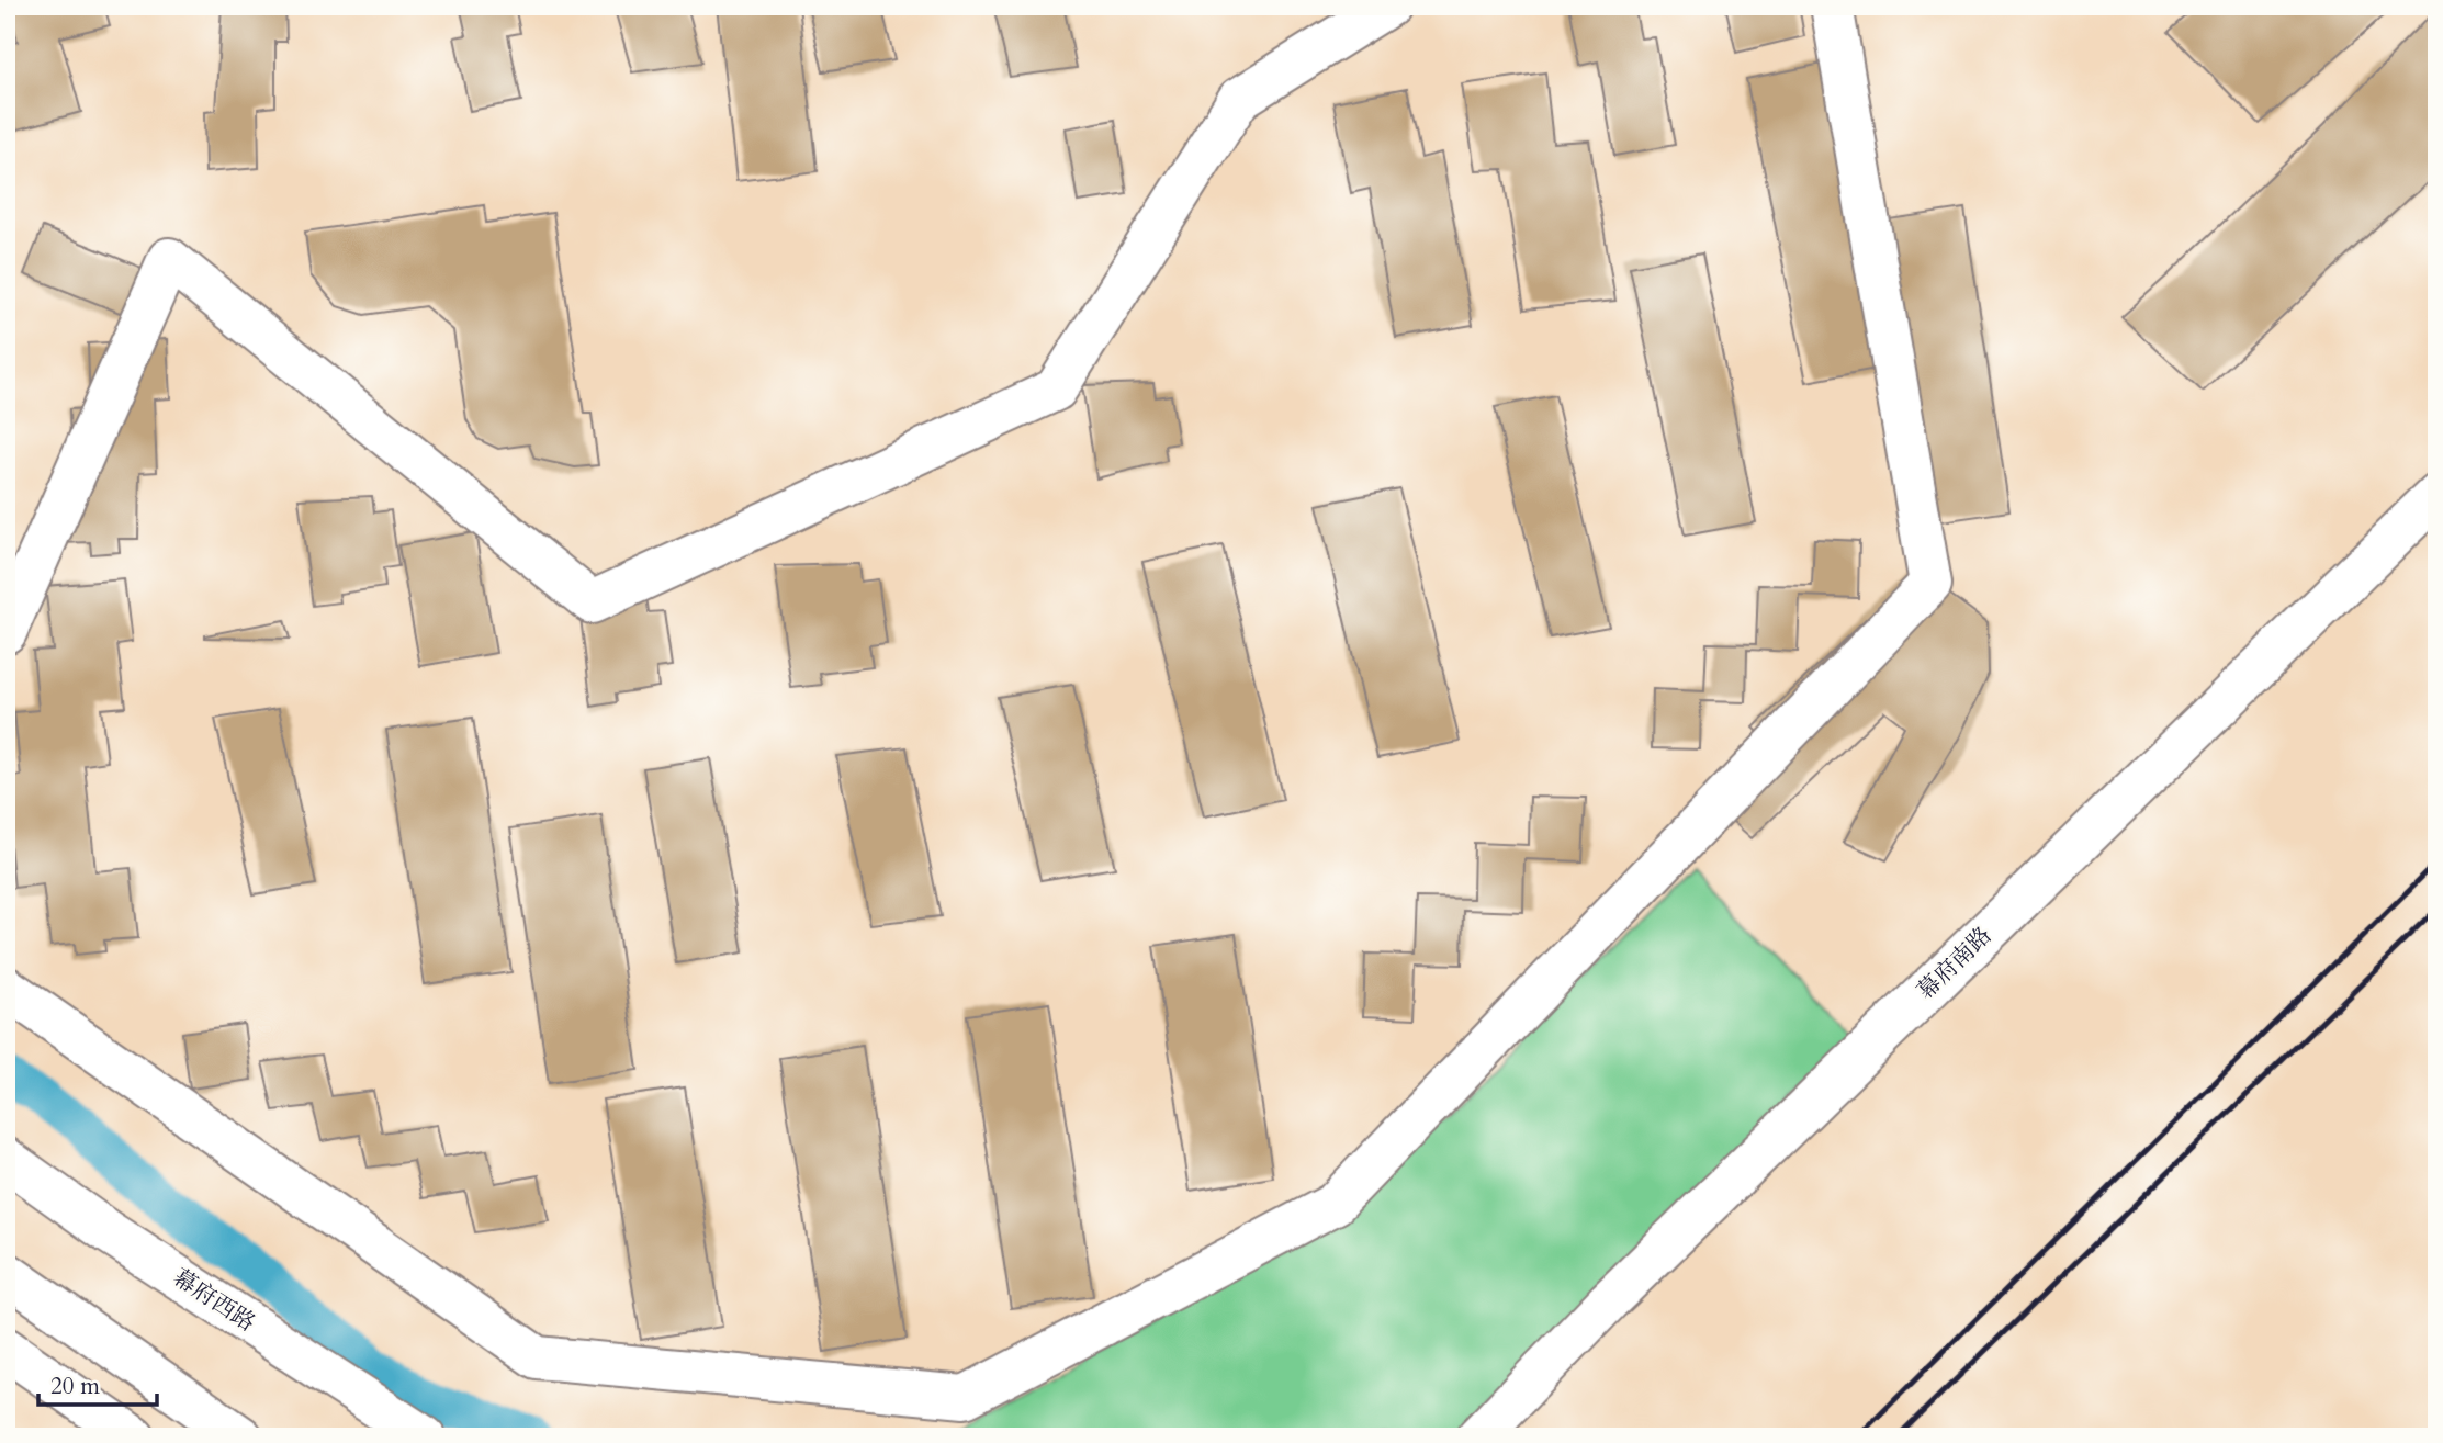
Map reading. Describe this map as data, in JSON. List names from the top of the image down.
{
  "streets": {
    "main road": ["幕府南路", "幕府西路"]
  },
  "scale_bar": "20 m"
}
